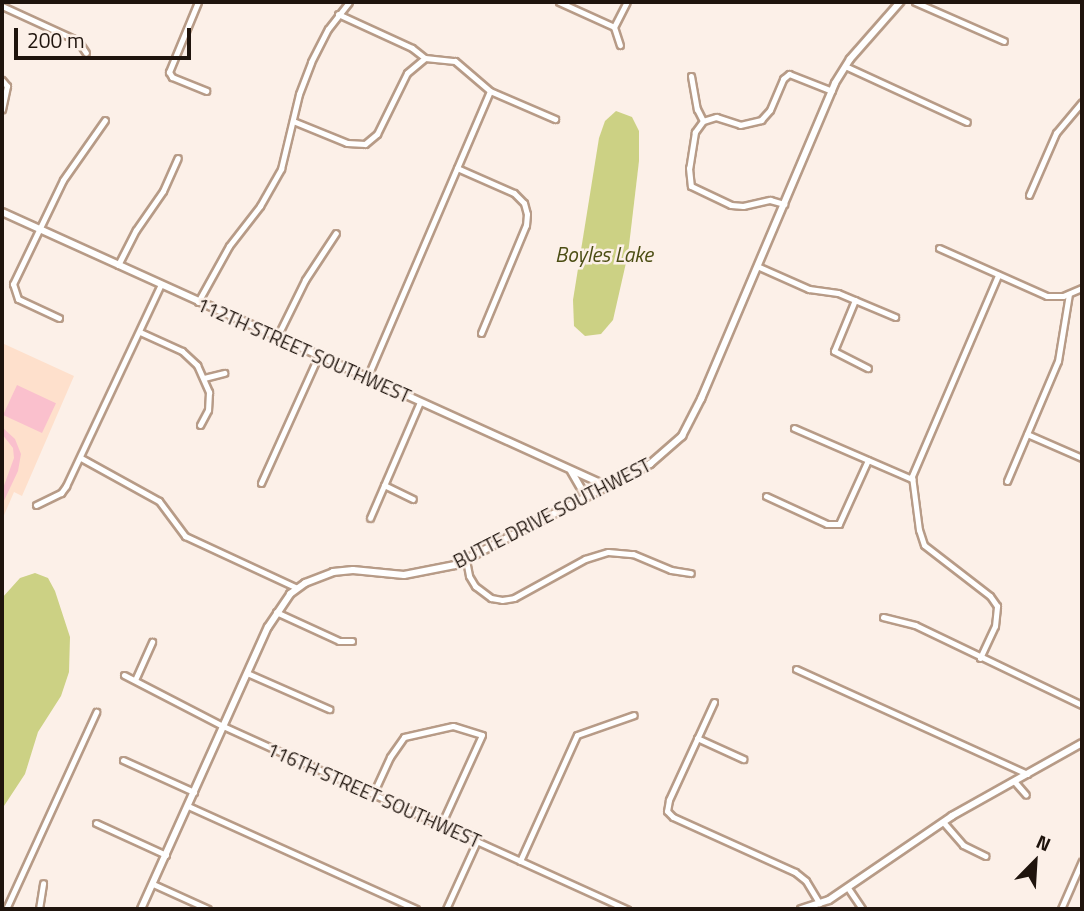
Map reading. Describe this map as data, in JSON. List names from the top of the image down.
{
  "streets": {
    "street": ["112TH STREET SOUTHWEST", "BUTTE DRIVE SOUTHWEST", "116TH STREET SOUTHWEST"]
  },
  "crossings": [
    ["112TH STREET SOUTHWEST", "BUTTE DRIVE SOUTHWEST"],
    ["BUTTE DRIVE SOUTHWEST", "116TH STREET SOUTHWEST"]
  ],
  "water": ["Boyles Lake"],
  "scale_bar": "200 m",
  "north": "top right"
}
